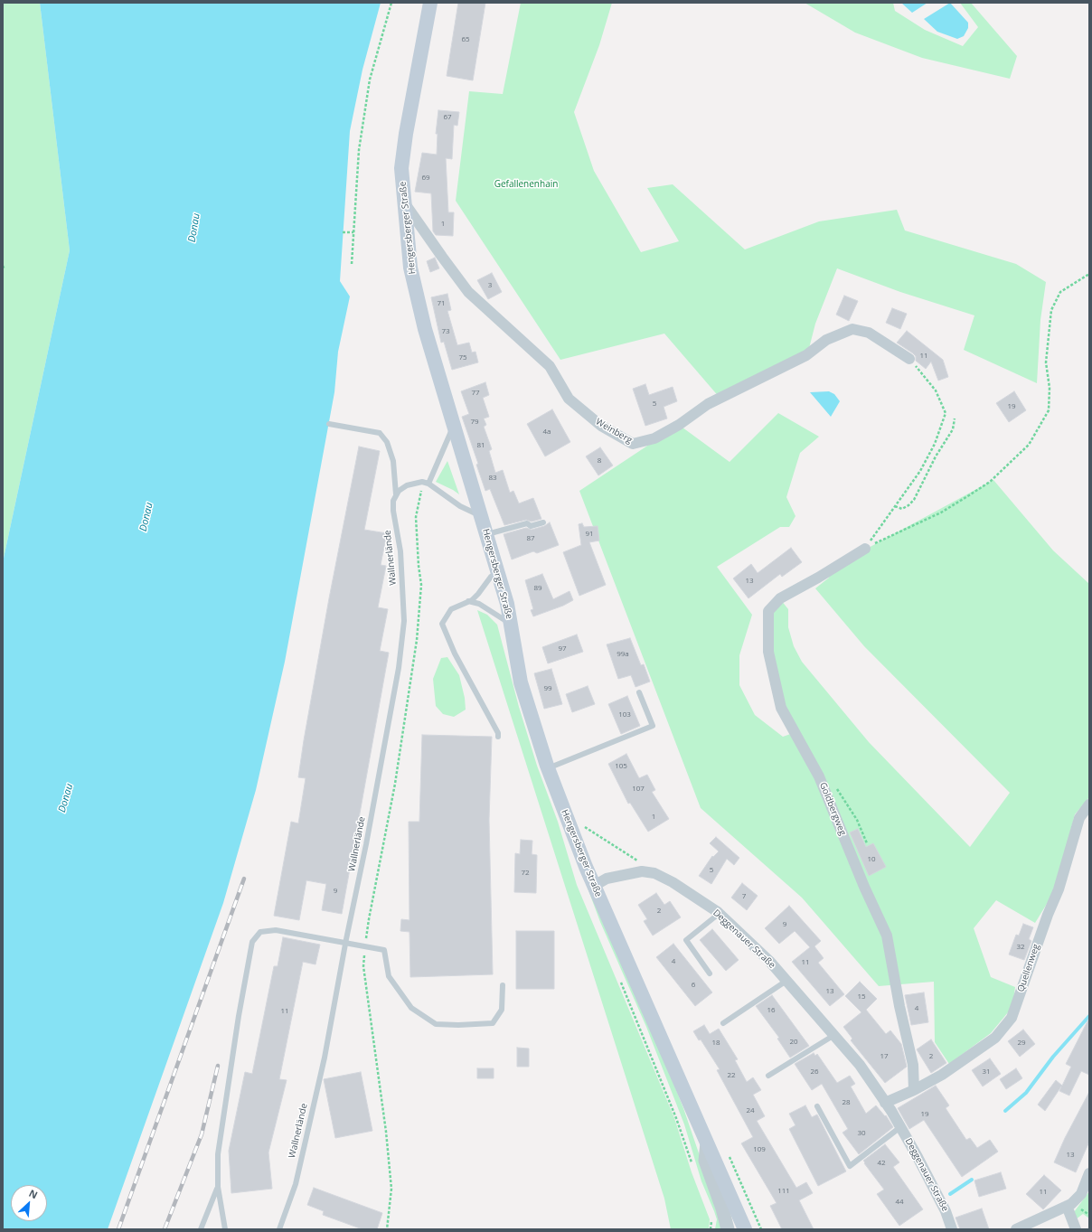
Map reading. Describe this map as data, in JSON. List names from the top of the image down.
{
  "streets": {
    "main road": ["Hengersberger Straße"],
    "street": [
      "Weinberg",
      "Goldbergweg",
      "Deggenauer Straße",
      "Quellenweg"
    ],
    "lane": ["Wallnerlände"]
  },
  "crossings": [
    ["Hengersberger Straße", "Weinberg"],
    ["Hengersberger Straße", "Deggenauer Straße"],
    ["Goldbergweg", "Quellenweg"]
  ],
  "water": ["Donau"],
  "parks": ["Gefallenenhain"],
  "house_numbers": [
    "65",
    "67",
    "69",
    "1",
    "3",
    "71",
    "73",
    "11",
    "75",
    "77",
    "5",
    "19",
    "79",
    "4a",
    "81",
    "8",
    "83",
    "91",
    "87",
    "13",
    "89",
    "97",
    "99a",
    "99",
    "103",
    "105",
    "107",
    "1",
    "10",
    "5",
    "72",
    "9",
    "7",
    "2",
    "9",
    "32",
    "4",
    "11",
    "6",
    "13",
    "15",
    "4",
    "16",
    "11",
    "20",
    "18",
    "29",
    "17",
    "2",
    "26",
    "31",
    "22",
    "28",
    "24",
    "19",
    "30",
    "109",
    "13",
    "42",
    "111",
    "11",
    "44"
  ],
  "north": "top right"
}
